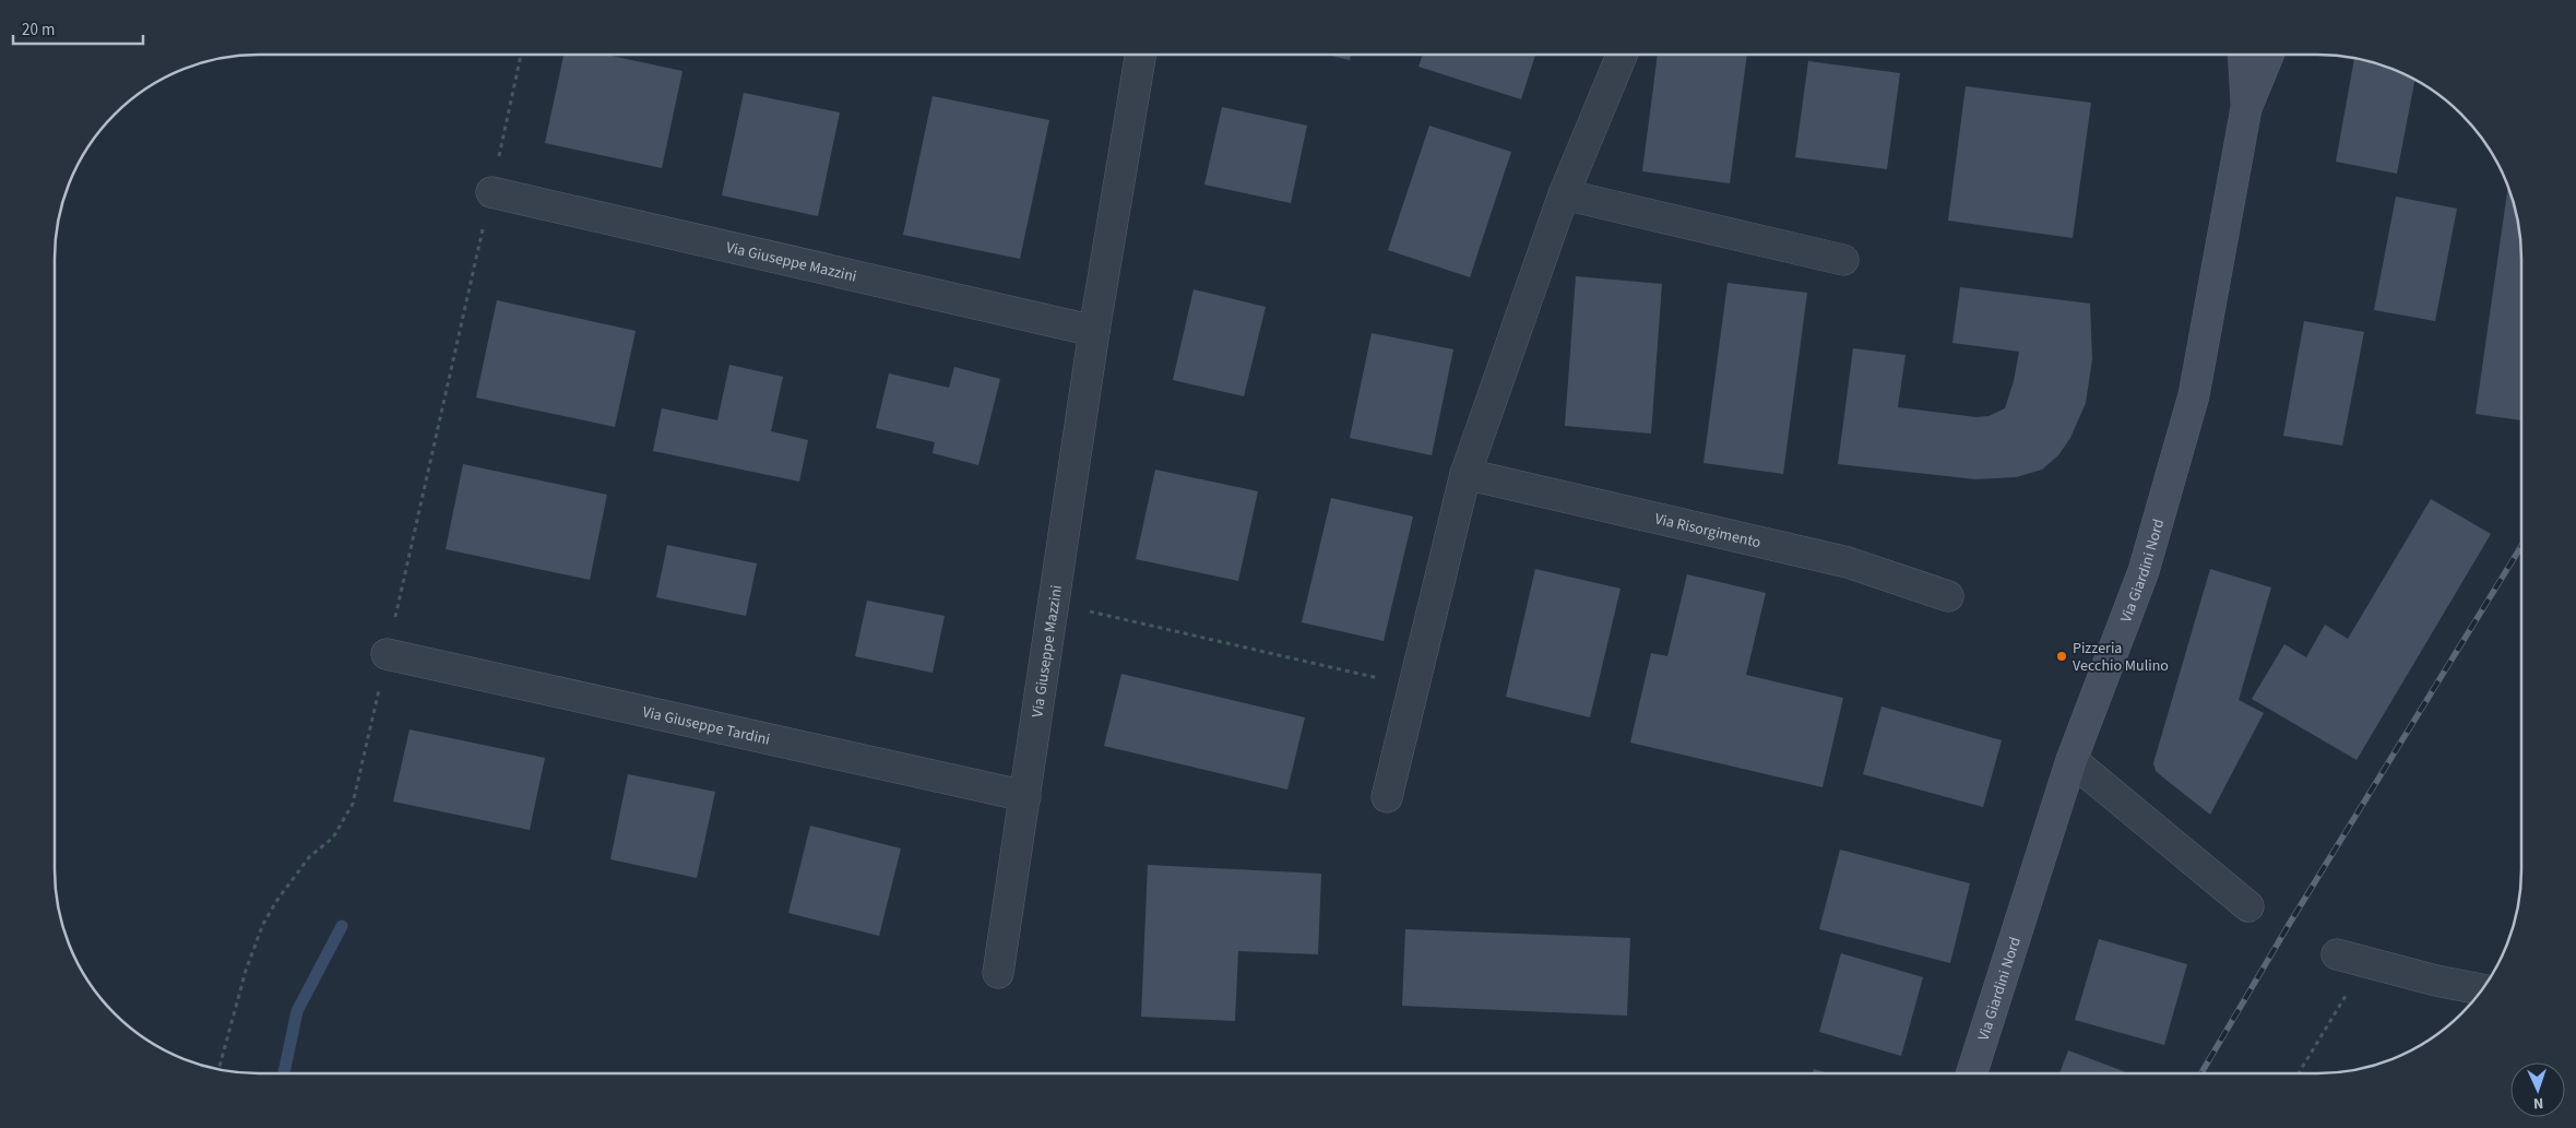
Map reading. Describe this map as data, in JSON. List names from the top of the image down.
{
  "streets": {
    "main road": ["Via Giardini Nord"],
    "street": ["Via Giuseppe Mazzini", "Via Risorgimento", "Via Giuseppe Tardini"]
  },
  "crossings": [
    ["Via Giuseppe Mazzini", "Via Giuseppe Tardini"]
  ],
  "places": ["Pizzeria Vecchio Mulino"],
  "scale_bar": "20 m",
  "north": "bottom"
}
